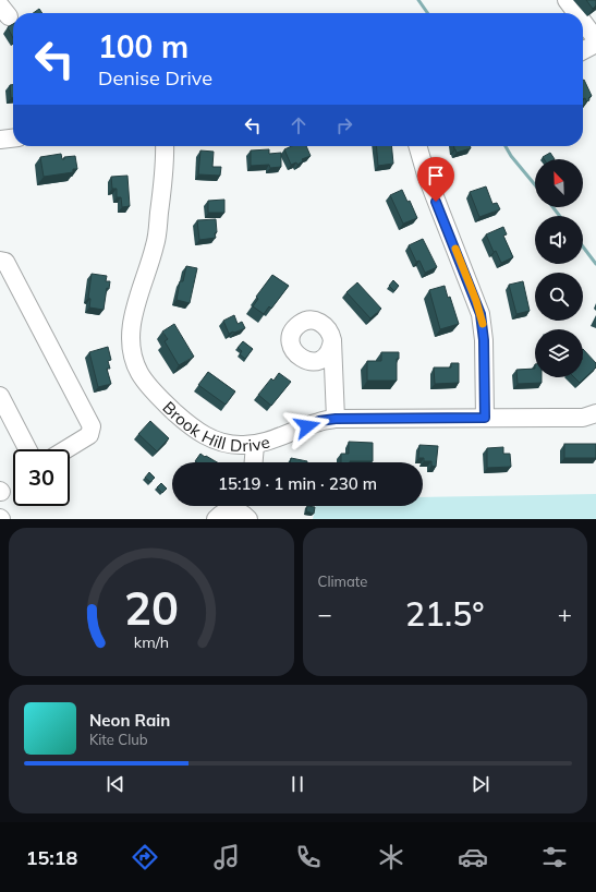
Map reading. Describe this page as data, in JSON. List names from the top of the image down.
{
  "streets": {
    "street": ["Brook Hill Drive"]
  },
  "north": "top left",
  "page": {
    "turn": ["100 m", "Denise Drive"],
    "limit": "30",
    "trip": "15:19 · 1 min · 230 m",
    "tile": "Climate",
    "heat": ["−", "21.5°", "+"],
    "song": ["Neon Rain", "Kite Club"],
    "tabs": "15:18",
    "gauge": ["20", "km/h"]
  }
}
